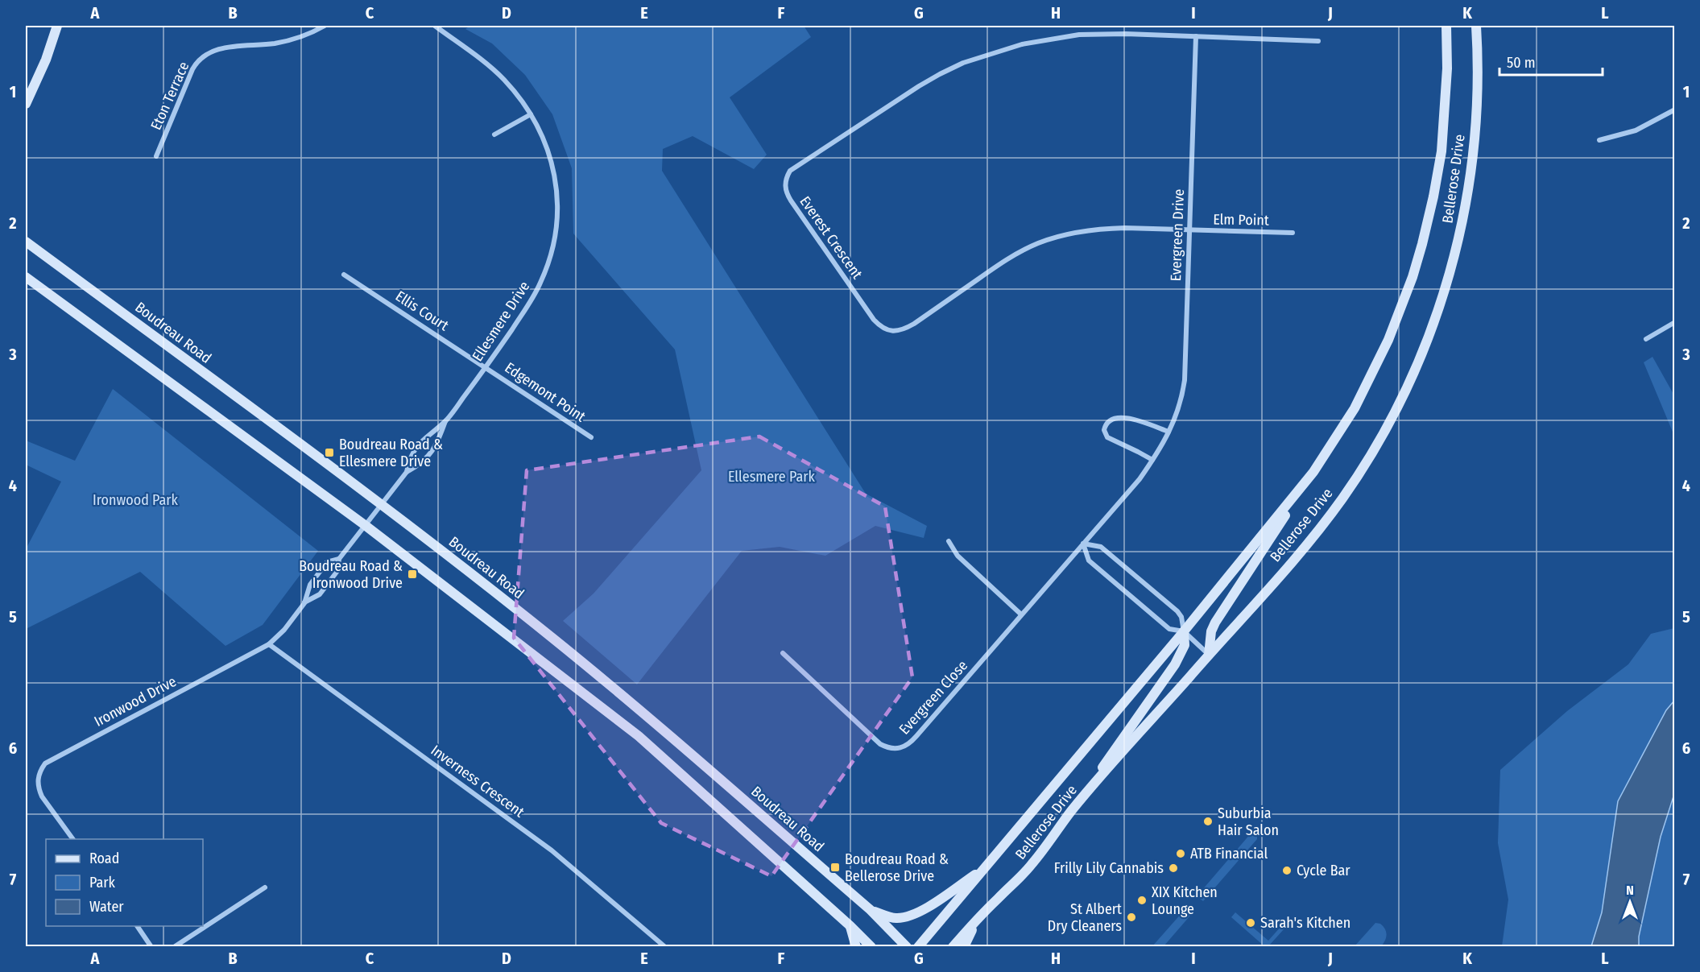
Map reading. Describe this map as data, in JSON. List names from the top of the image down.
{
  "streets": {
    "main road": ["Bellerose Drive", "Boudreau Road"],
    "street": [
      "Eton Terrace",
      "Elm Point",
      "Evergreen Drive",
      "Everest Crescent",
      "Ellis Court",
      "Ellesmere Drive",
      "Edgemont Point",
      "Evergreen Close",
      "Ironwood Drive",
      "Inverness Crescent"
    ]
  },
  "crossings": [
    ["Elm Point", "Evergreen Drive"],
    ["Elm Point", "Everest Crescent"],
    ["Evergreen Drive", "Everest Crescent"],
    ["Evergreen Drive", "Evergreen Close"],
    ["Ellis Court", "Ellesmere Drive"],
    ["Ellis Court", "Edgemont Point"],
    ["Ellesmere Drive", "Boudreau Road"],
    ["Ellesmere Drive", "Edgemont Point"],
    ["Ellesmere Drive", "Ironwood Drive"],
    ["Ironwood Drive", "Inverness Crescent"]
  ],
  "parks": ["Ellesmere Park", "Ironwood Park"],
  "places": {
    "transit": ["Boudreau Road & Ellesmere Drive", "Boudreau Road & Ironwood Drive", "Boudreau Road & Bellerose Drive"],
    "other": [
      "Suburbia Hair Salon",
      "ATB Financial",
      "Frilly Lily Cannabis",
      "Cycle Bar",
      "XIX Kitchen Lounge",
      "St Albert Dry Cleaners",
      "Sarah's Kitchen"
    ]
  },
  "legend": ["Road", "Park", "Water"],
  "scale_bar": "50 m",
  "north": "top",
  "grid": {
    "columns": [
      "A",
      "B",
      "C",
      "D",
      "E",
      "F",
      "G",
      "H",
      "I",
      "J",
      "K",
      "L"
    ],
    "rows": [
      "1",
      "2",
      "3",
      "4",
      "5",
      "6",
      "7"
    ]
  }
}
